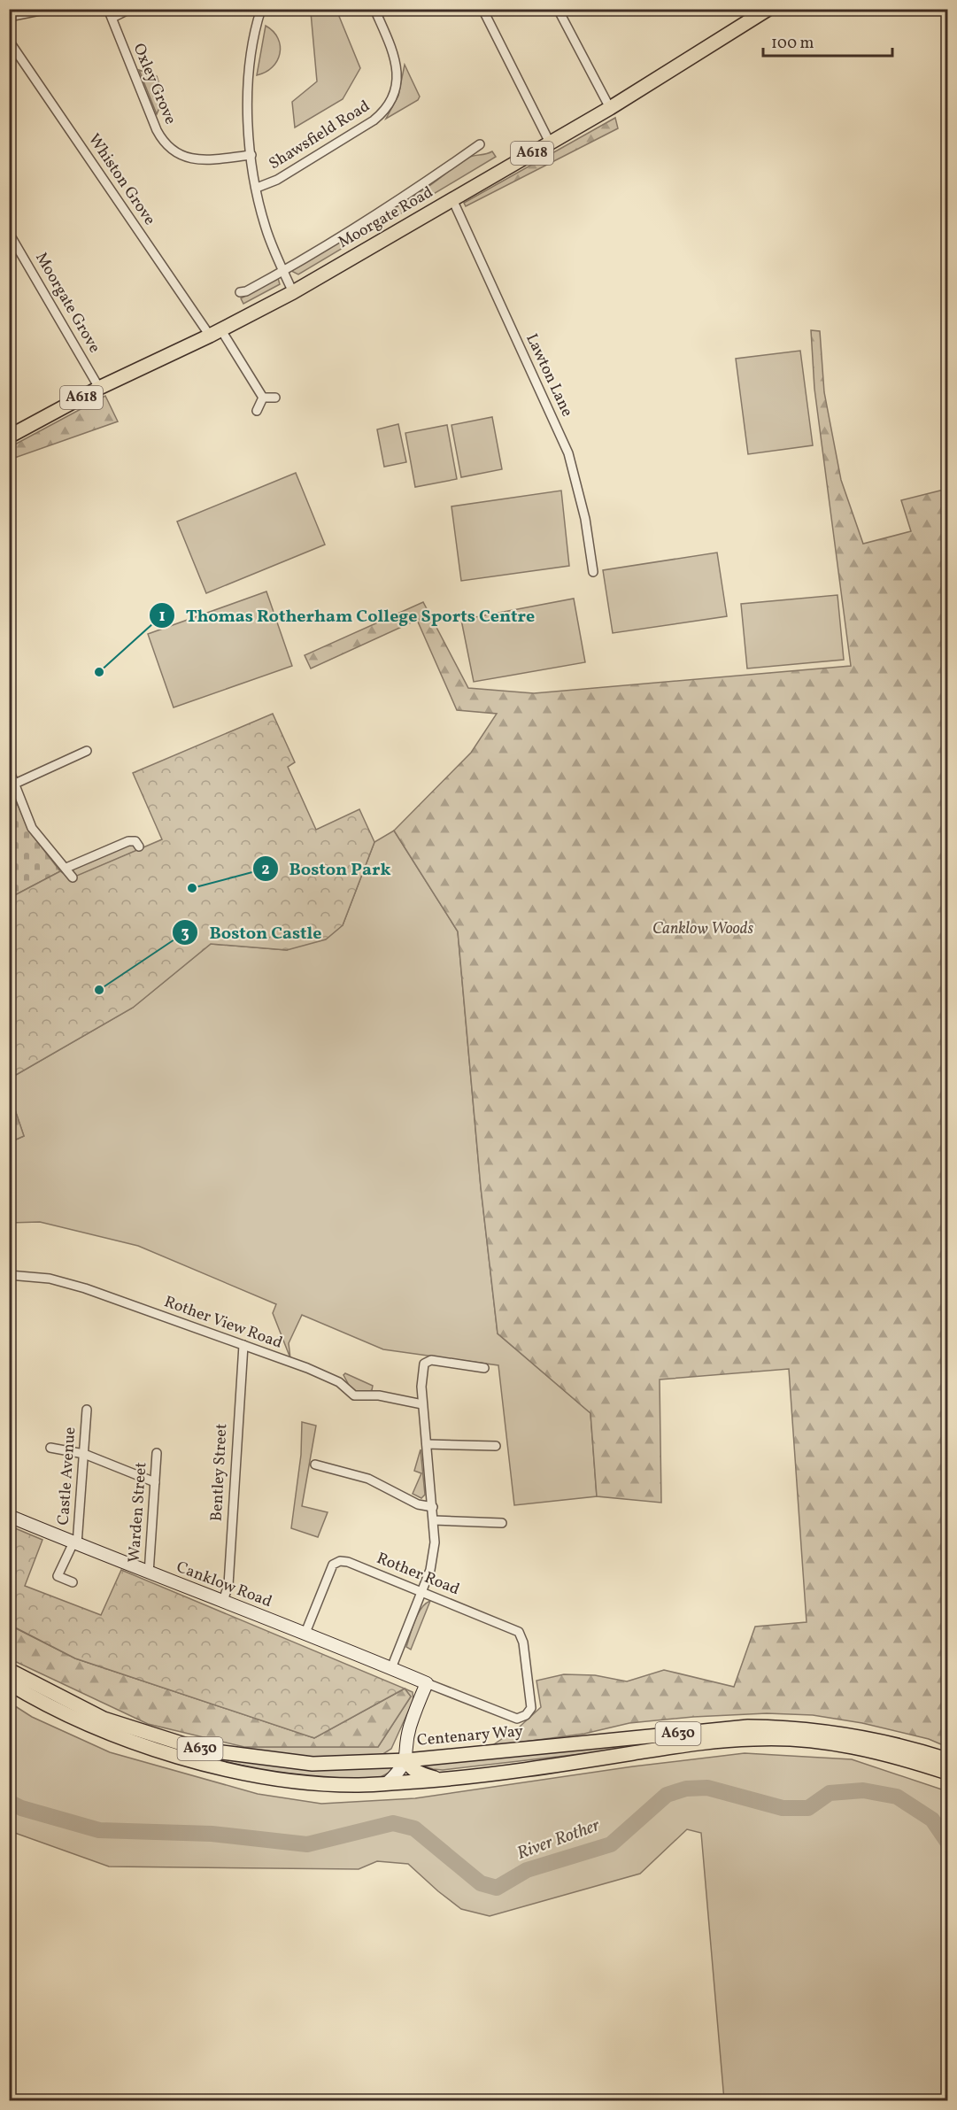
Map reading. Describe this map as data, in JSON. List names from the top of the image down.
{
  "streets": {
    "main road": [
      "A618",
      "Moorgate Road",
      "A630",
      "Centenary Way"
    ],
    "street": [
      "Oxley Grove",
      "Shawsfield Road",
      "Whiston Grove",
      "Moorgate Grove",
      "Lawton Lane",
      "Rother View Road",
      "Bentley Street",
      "Castle Avenue",
      "Warden Street",
      "Rother Road",
      "Canklow Road"
    ]
  },
  "crossings": [
    ["Whiston Grove", "Moorgate Road"],
    ["Moorgate Road", "Moorgate Grove"],
    ["Moorgate Road", "Lawton Lane"],
    ["Rother View Road", "Bentley Street"],
    ["Bentley Street", "Canklow Road"],
    ["Castle Avenue", "Canklow Road"],
    ["Warden Street", "Canklow Road"],
    ["Rother Road", "Canklow Road"]
  ],
  "water": ["River Rother"],
  "parks": ["Canklow Woods"],
  "places": ["Thomas Rotherham College Sports Centre", "Boston Park", "Boston Castle"],
  "scale_bar": "100 m"
}
